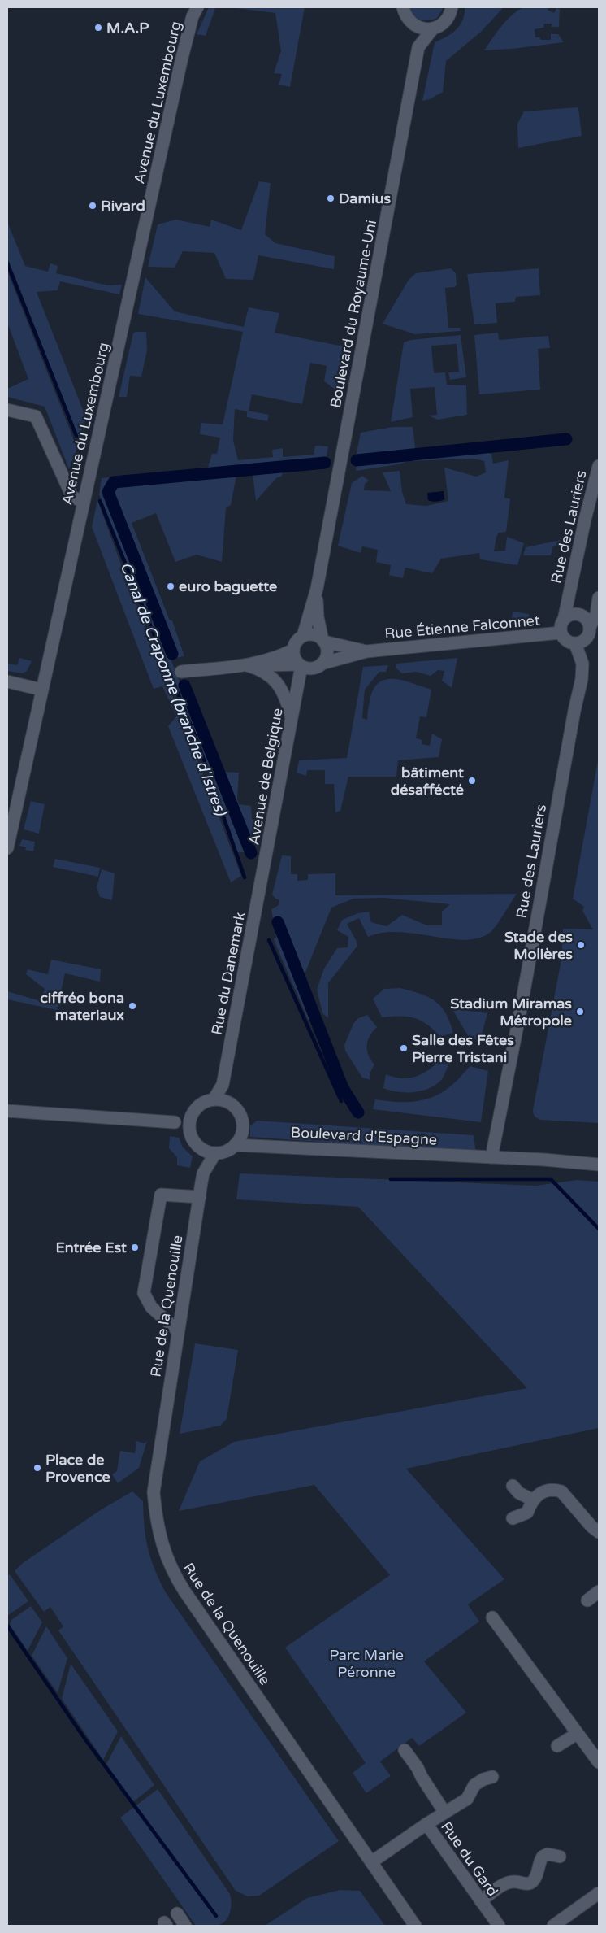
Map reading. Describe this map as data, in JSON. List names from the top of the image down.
{
  "streets": {
    "street": [
      "Avenue du Luxembourg",
      "Boulevard du Royaume-Uni",
      "Rue des Lauriers",
      "Rue Étienne Falconnet",
      "Avenue de Belgique",
      "Rue du Danemark",
      "Boulevard d'Espagne",
      "Rue de la Quenouille",
      "Rue du Gard"
    ]
  },
  "crossings": [
    ["Boulevard du Royaume-Uni", "Rue Étienne Falconnet"],
    ["Boulevard du Royaume-Uni", "Avenue de Belgique"],
    ["Rue des Lauriers", "Rue Étienne Falconnet"],
    ["Rue des Lauriers", "Boulevard d'Espagne"],
    ["Rue Étienne Falconnet", "Avenue de Belgique"],
    ["Avenue de Belgique", "Rue du Danemark"],
    ["Rue du Danemark", "Boulevard d'Espagne"],
    ["Rue du Danemark", "Rue de la Quenouille"],
    ["Boulevard d'Espagne", "Rue de la Quenouille"],
    ["Rue de la Quenouille", "Rue du Gard"]
  ],
  "water": ["Canal de Craponne (branche d'Istres)"],
  "parks": ["Parc Marie Péronne"],
  "places": [
    "M.A.P",
    "Damius",
    "Rivard",
    "euro baguette",
    "bâtiment désaffécté",
    "Stade des Molières",
    "ciffréo bona materiaux",
    "Stadium Miramas Métropole",
    "Salle des Fêtes Pierre Tristani",
    "Entrée Est",
    "Place de Provence"
  ]
}
